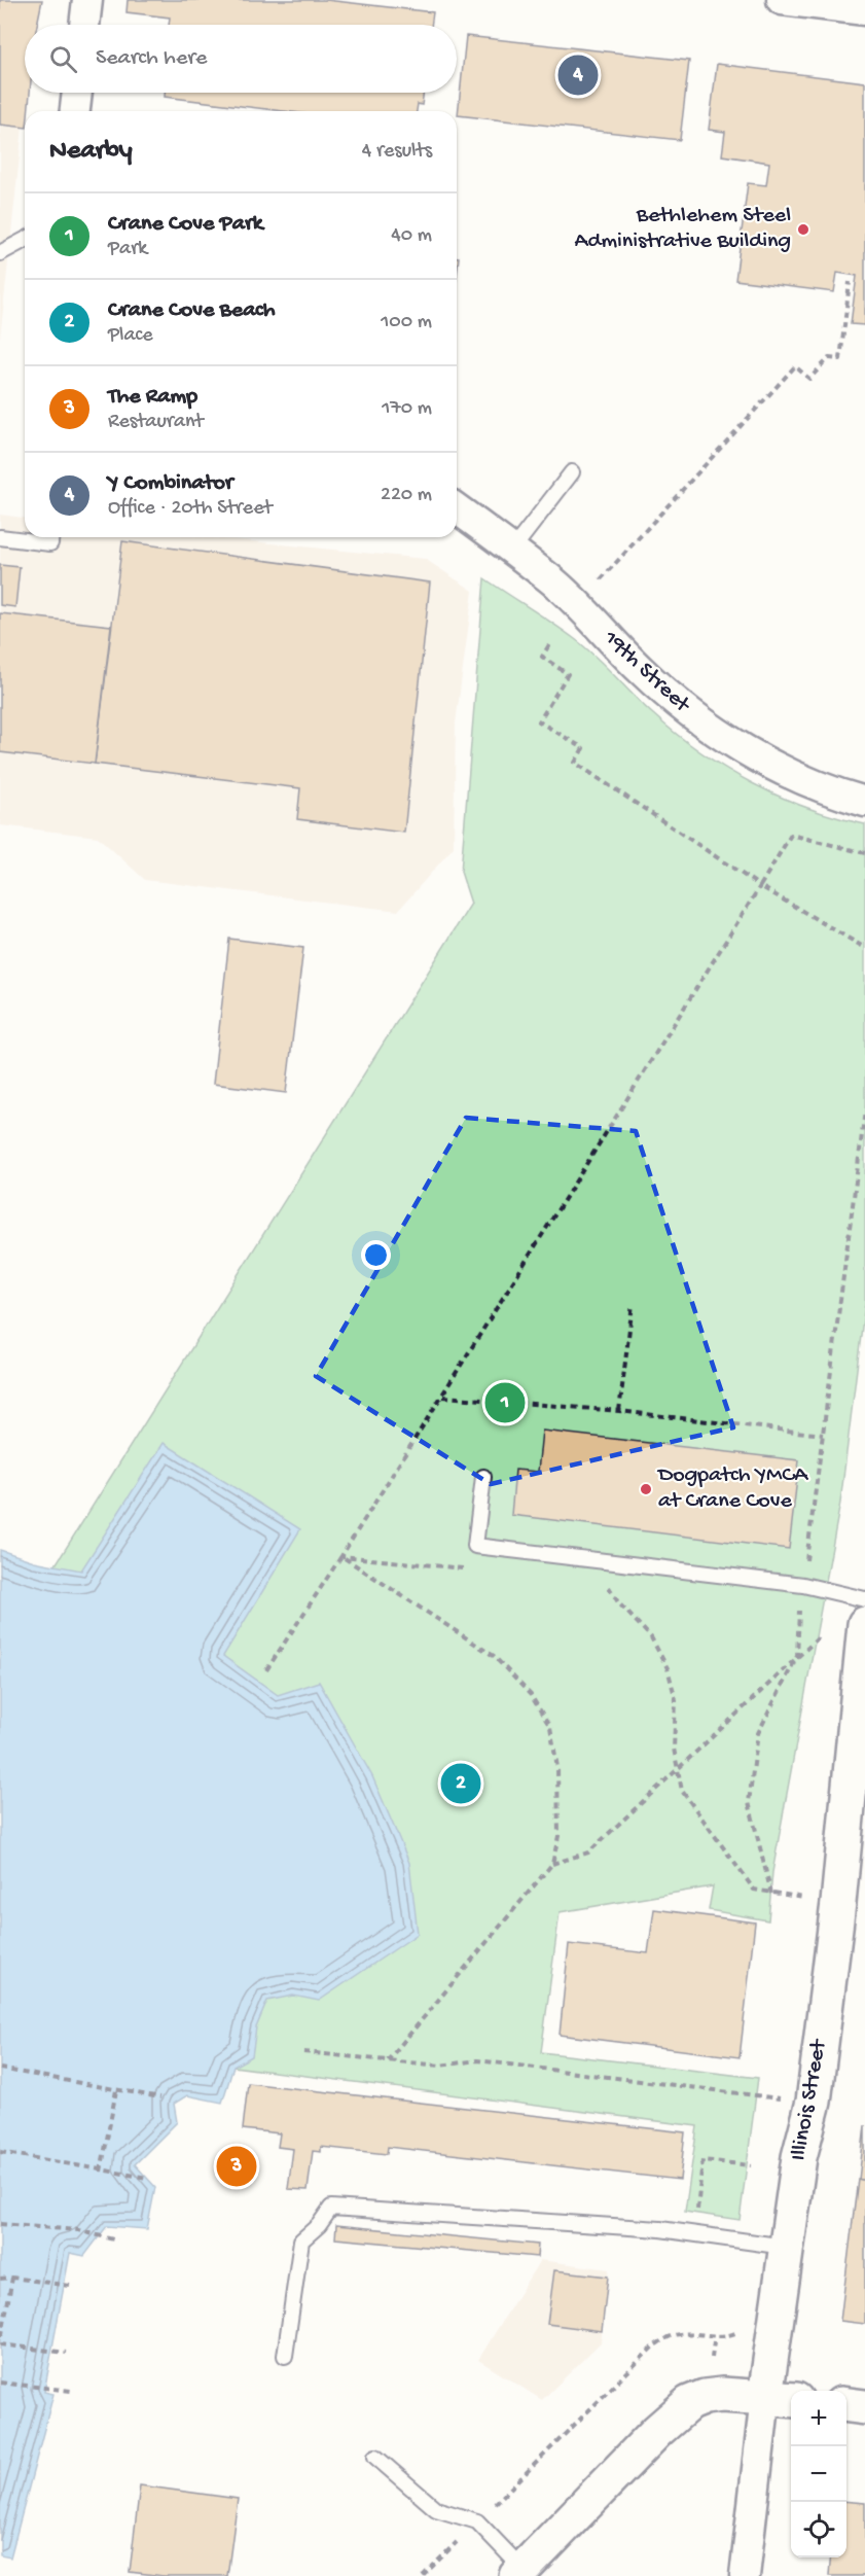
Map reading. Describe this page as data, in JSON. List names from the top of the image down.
{
  "streets": {
    "street": ["19th Street", "Illinois Street"]
  },
  "places": ["Bethlehem Steel Administrative Building", "Dogpatch YMCA at Crane Cove"],
  "page": {
    "search": "Search here",
    "pins": [
      "4",
      "1",
      "2",
      "3"
    ],
    "heading": ["Nearby", "4 results"],
    "list": [
      {
        "mark": "1",
        "name": "Crane Cove Park",
        "note": "Park",
        "value": "40 m"
      },
      {
        "mark": "2",
        "name": "Crane Cove Beach",
        "note": "Place",
        "value": "100 m"
      },
      {
        "mark": "3",
        "name": "The Ramp",
        "note": "Restaurant",
        "value": "170 m"
      },
      {
        "mark": "4",
        "name": "Y Combinator",
        "note": "Office · 20th Street",
        "value": "220 m"
      }
    ],
    "map_buttons": ["+", "−"]
  }
}
